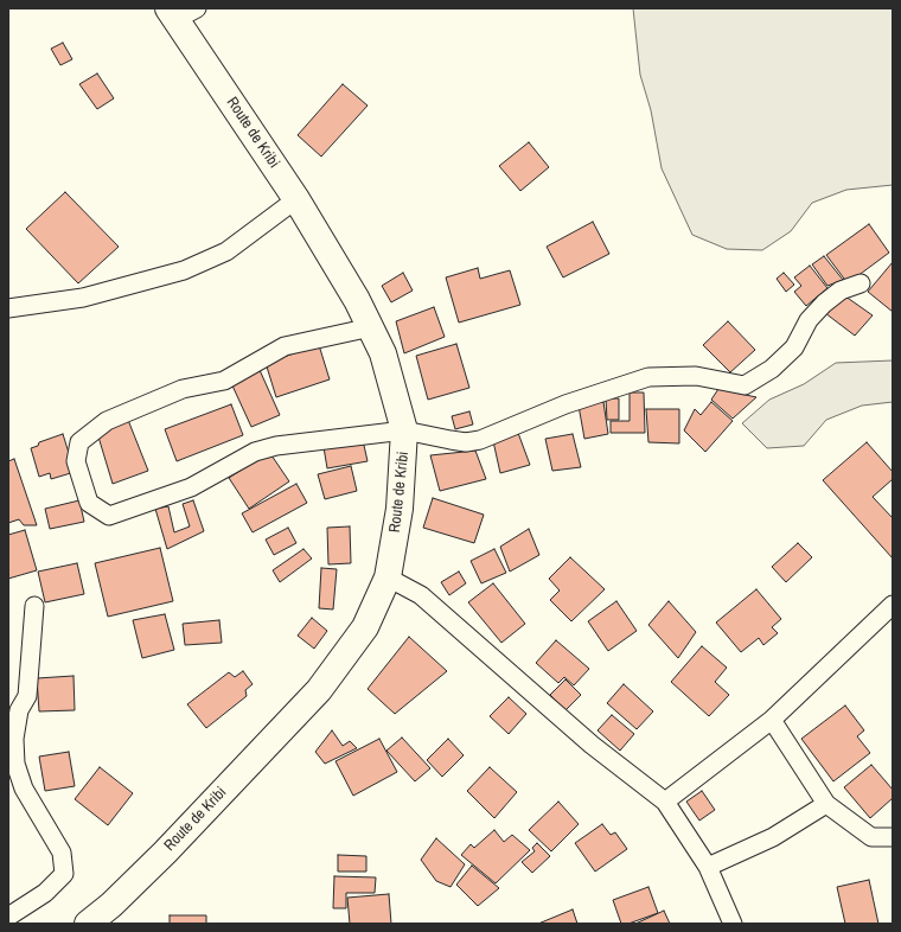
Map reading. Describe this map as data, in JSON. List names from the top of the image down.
{
  "streets": {
    "main road": ["Route de Kribi"]
  }
}
